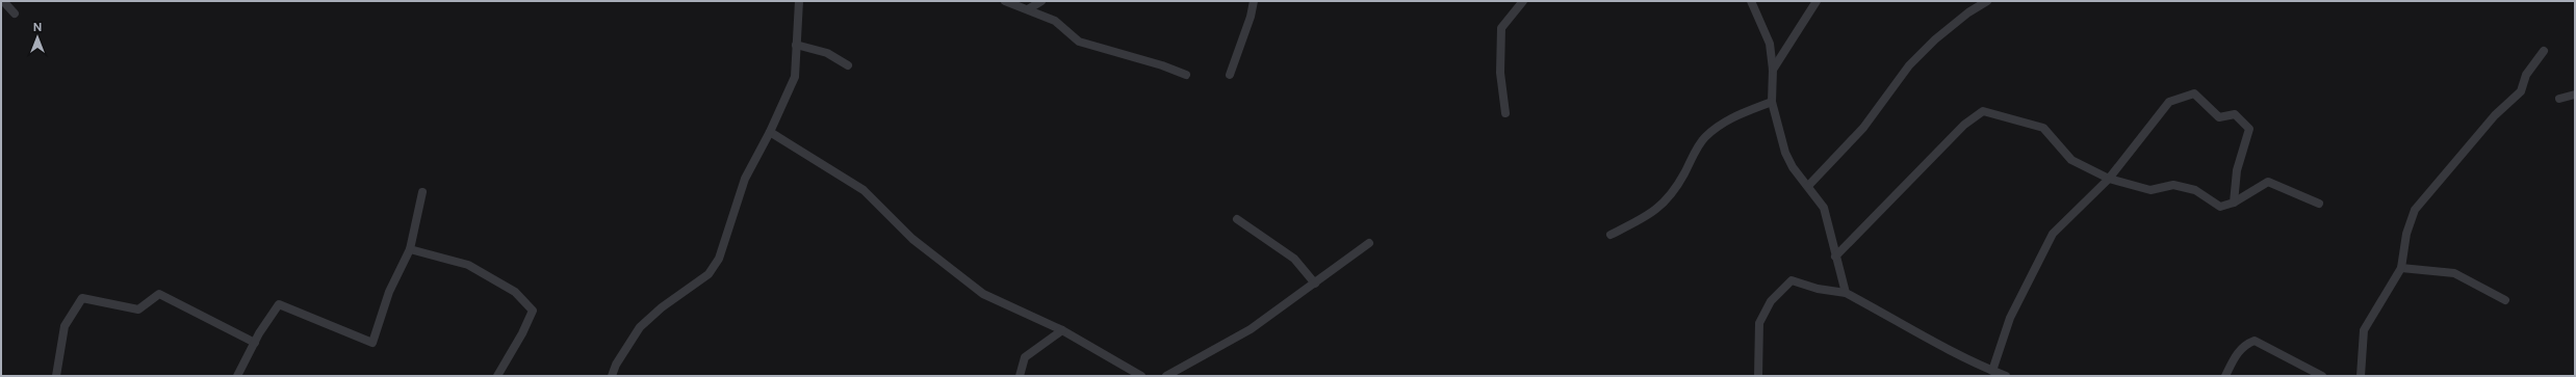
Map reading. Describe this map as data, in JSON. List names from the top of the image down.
{
  "north": "top"
}
